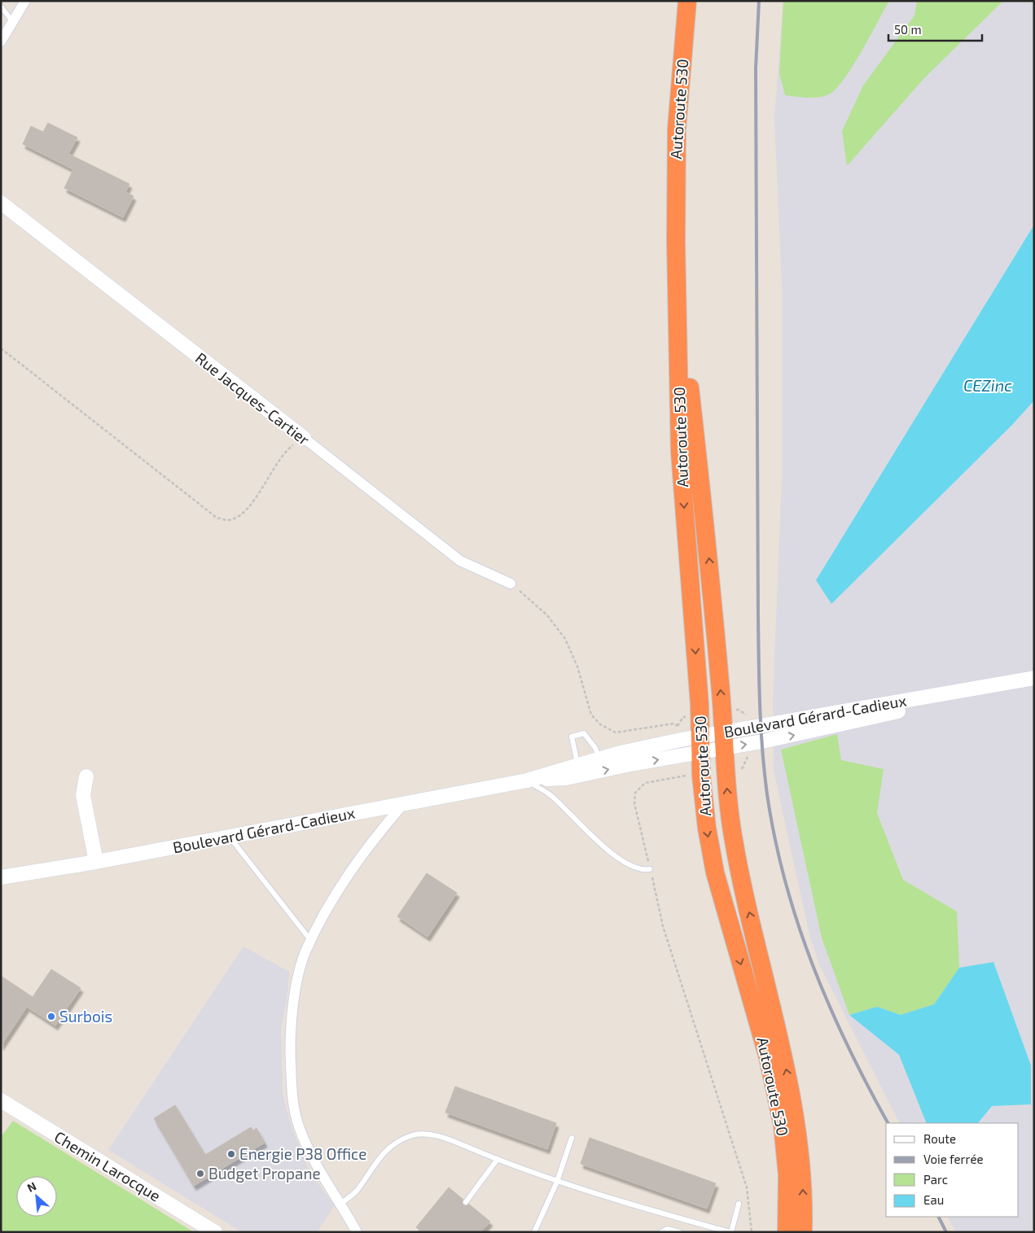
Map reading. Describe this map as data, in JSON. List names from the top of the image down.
{
  "streets": {
    "highway": ["Autoroute 530"],
    "main road": ["Rue Jacques-Cartier", "Boulevard Gérard-Cadieux", "Chemin Larocque"]
  },
  "crossings": [
    ["Autoroute 530", "Boulevard Gérard-Cadieux"]
  ],
  "water": ["CEZinc"],
  "places": ["Surbois", "Energie P38 Office", "Budget Propane"],
  "legend": [
    "Route",
    "Voie ferrée",
    "Parc",
    "Eau"
  ],
  "scale_bar": "50 m",
  "north": "top left"
}
